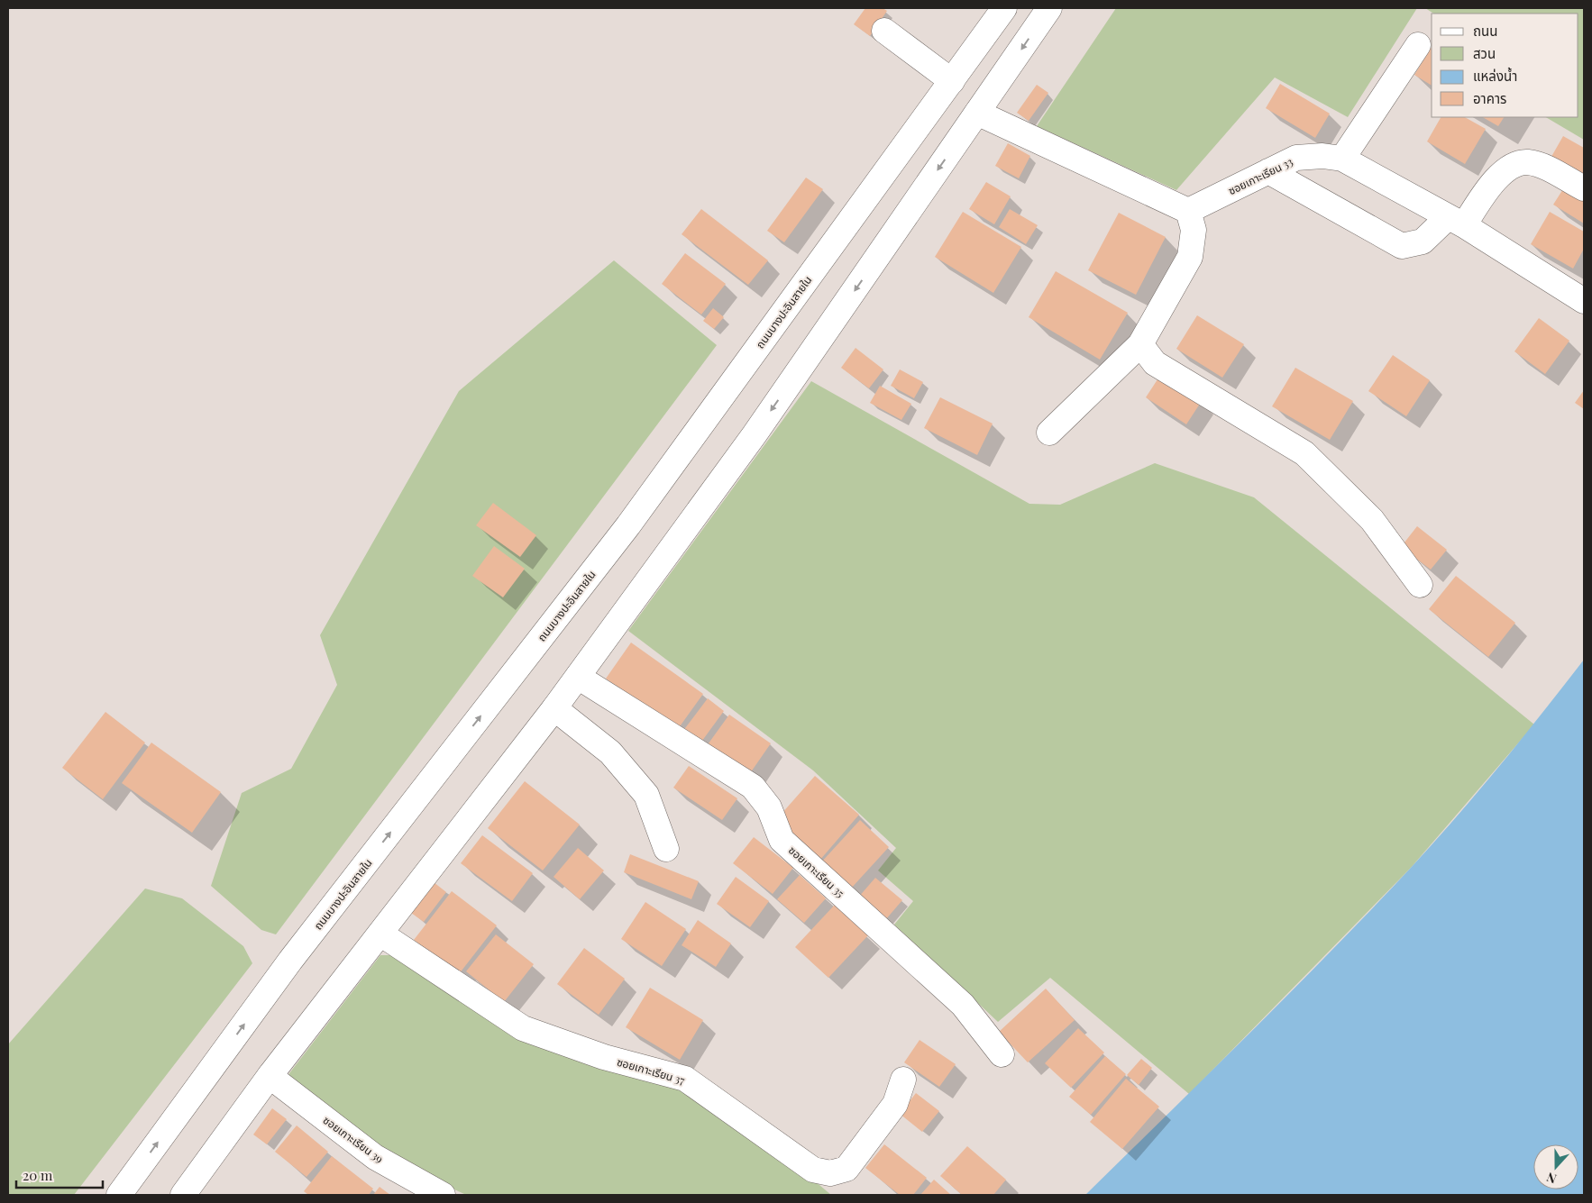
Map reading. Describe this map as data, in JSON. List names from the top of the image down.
{
  "streets": {
    "main road": [
      "ซอยเกาะเรียน 33",
      "ถนนบางปะอินสายใน",
      "ซอยเกาะเรียน 35",
      "ซอยเกาะเรียน 37",
      "ซอยเกาะเรียน 39"
    ]
  },
  "legend": [
    "ถนน",
    "สวน",
    "แหล่งน้ำ",
    "อาคาร"
  ],
  "scale_bar": "20 m",
  "north": "bottom"
}
